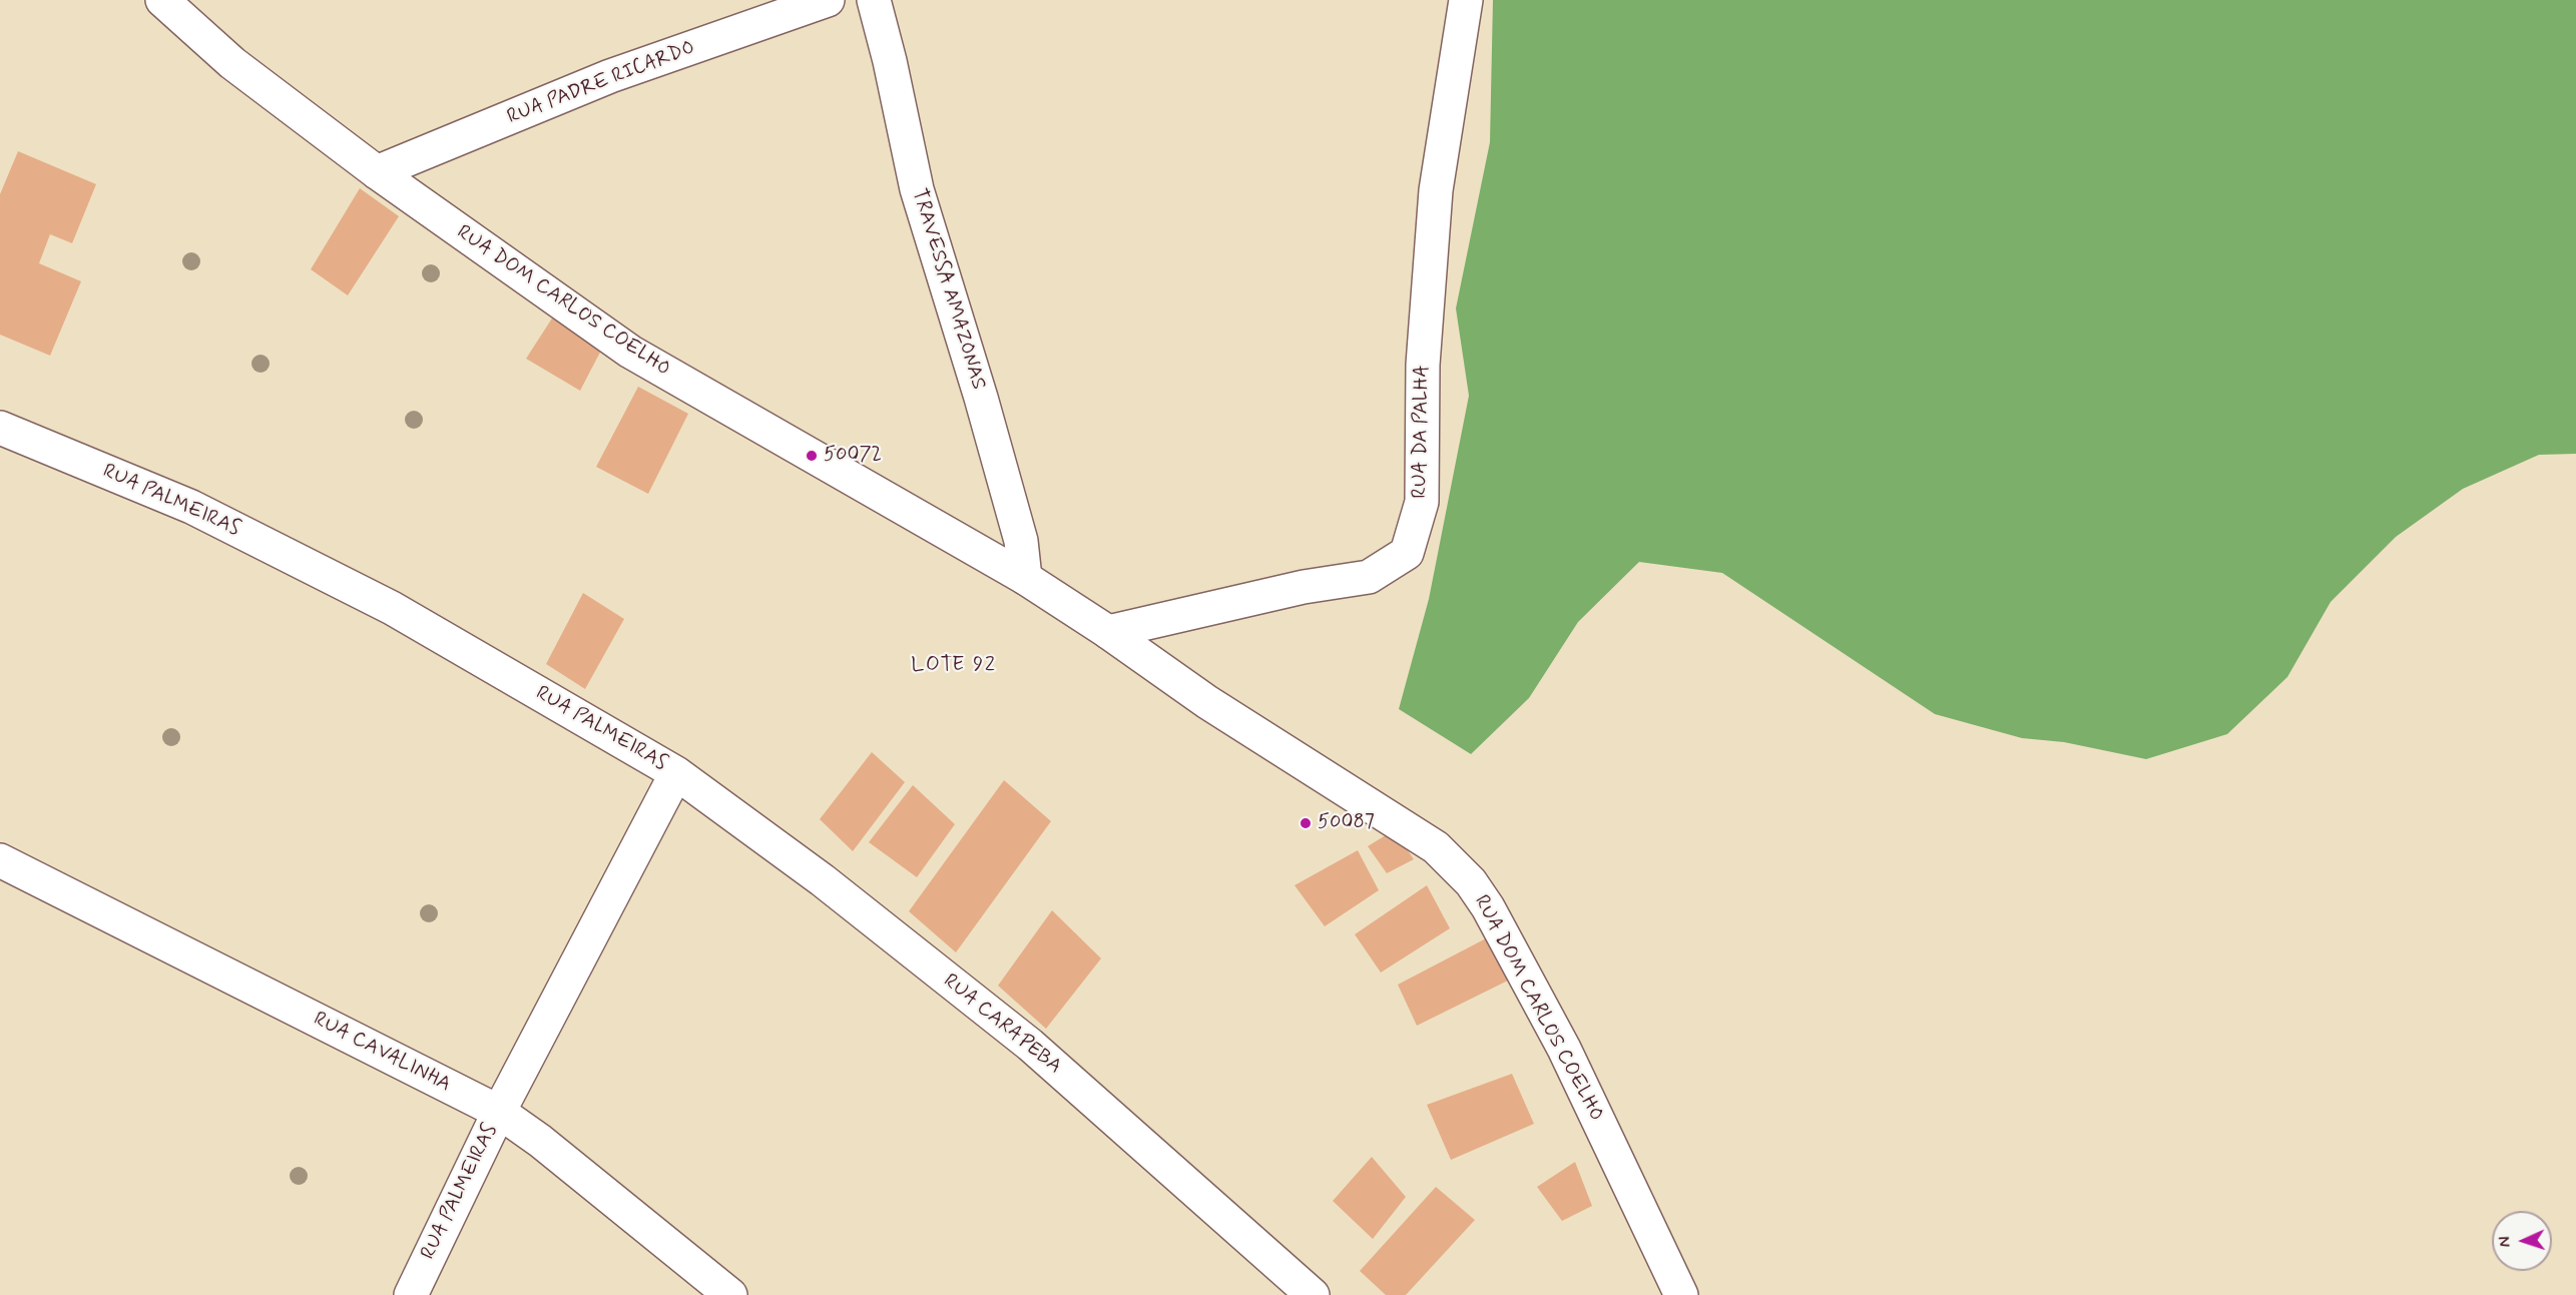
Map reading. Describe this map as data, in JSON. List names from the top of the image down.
{
  "streets": {
    "street": [
      "RUA PADRE RICARDO",
      "TRAVESSA AMAZONAS",
      "RUA DOM CARLOS COELHO",
      "RUA DA PALHA",
      "RUA PALMEIRAS",
      "RUA CARAPEBA",
      "RUA CAVALINHA"
    ]
  },
  "crossings": [
    ["RUA PADRE RICARDO", "RUA DOM CARLOS COELHO"],
    ["TRAVESSA AMAZONAS", "RUA DOM CARLOS COELHO"],
    ["RUA DOM CARLOS COELHO", "RUA DA PALHA"],
    ["RUA PALMEIRAS", "RUA CARAPEBA"],
    ["RUA PALMEIRAS", "RUA CAVALINHA"]
  ],
  "districts": ["LOTE 92"],
  "places": ["50072", "50087"],
  "north": "left"
}
